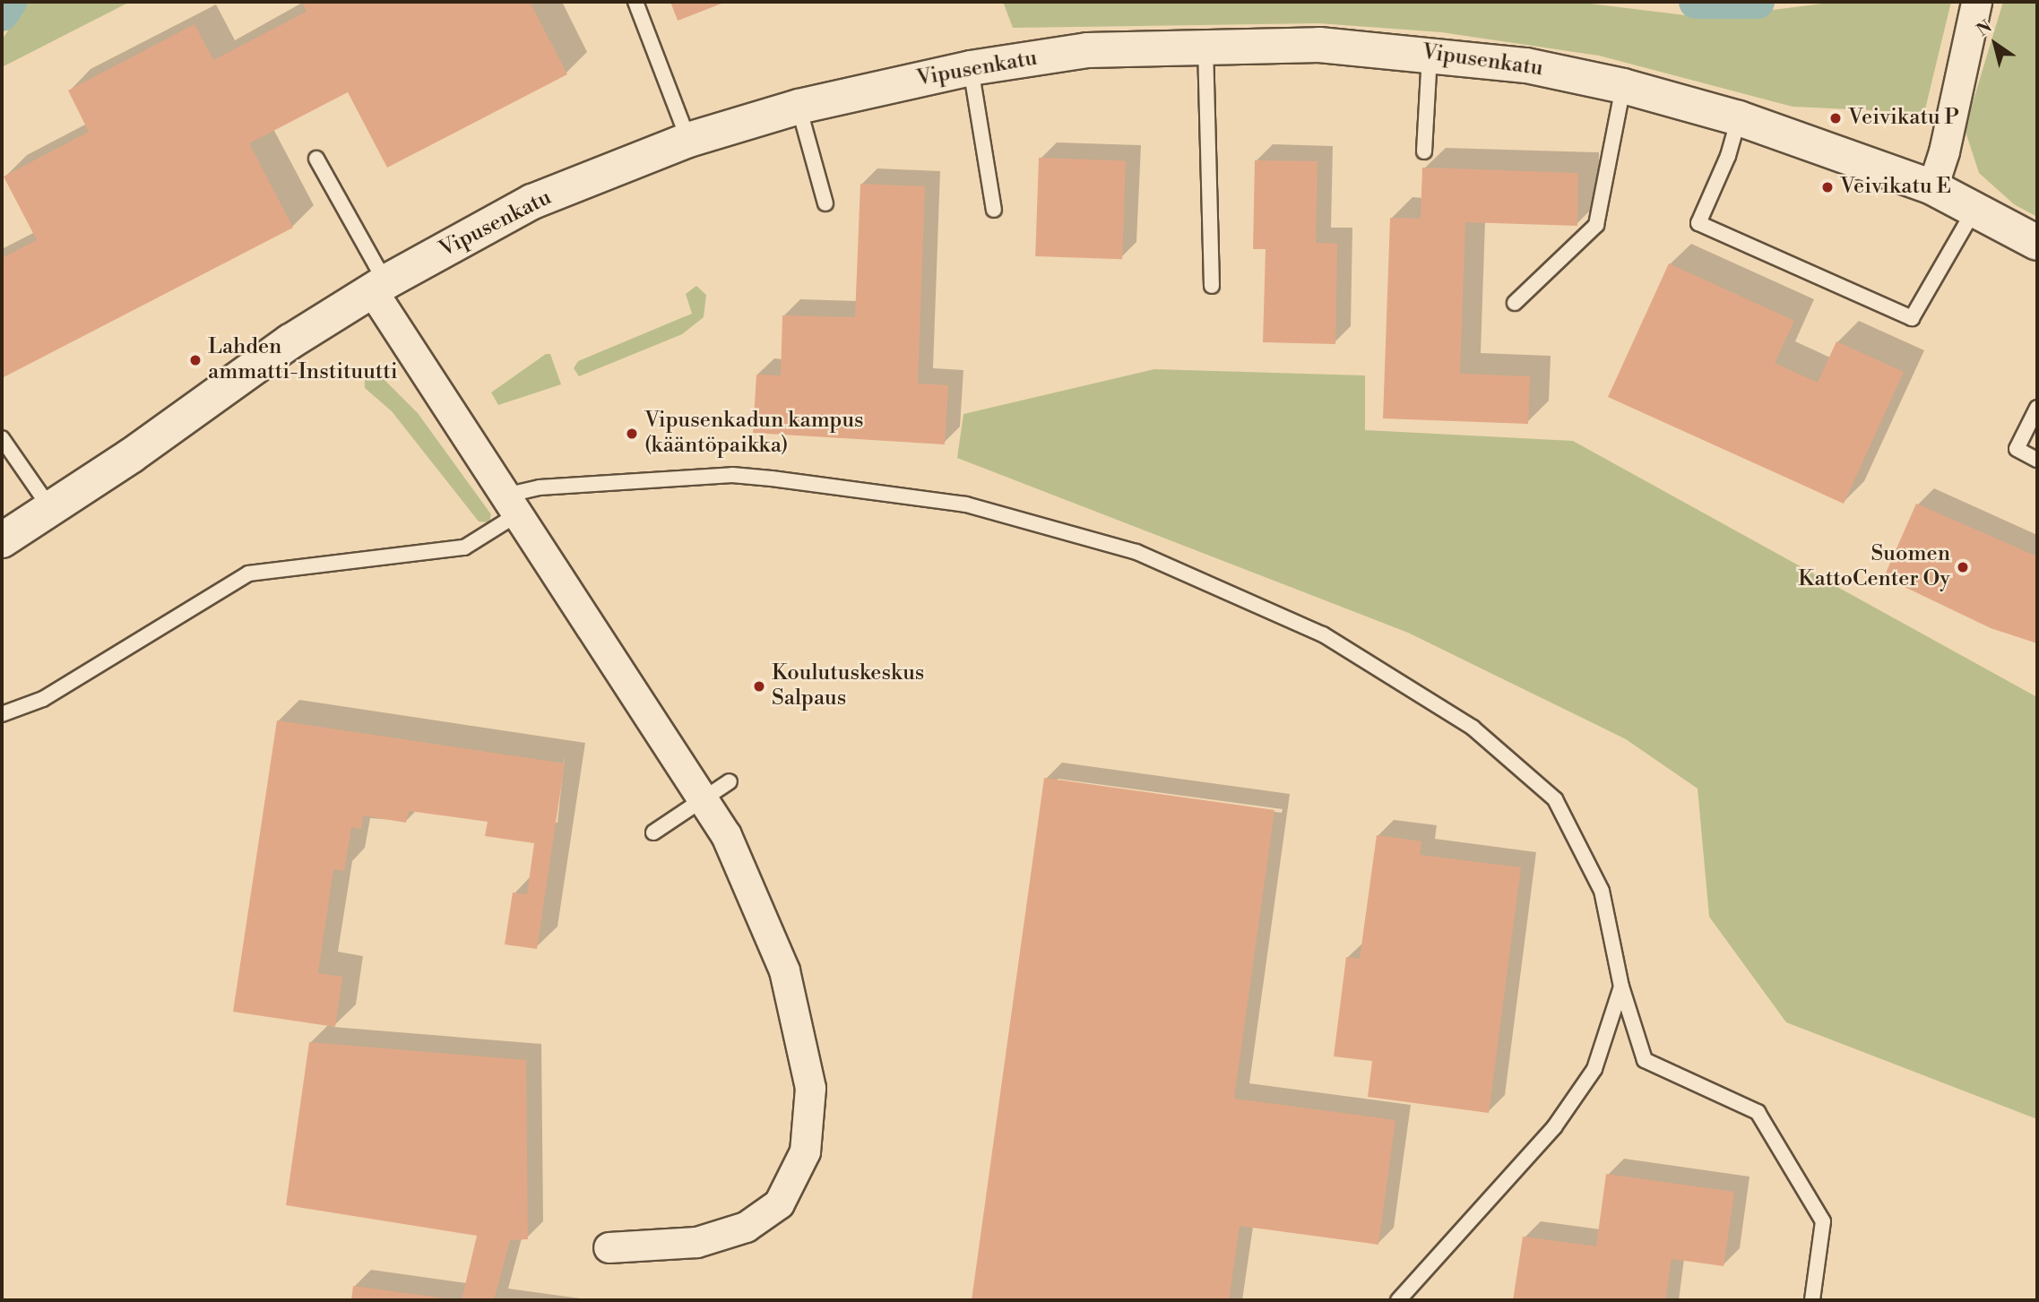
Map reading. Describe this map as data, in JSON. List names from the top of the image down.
{
  "streets": {
    "street": ["Vipusenkatu"]
  },
  "places": [
    "Veivikatu P",
    "Veivikatu E",
    "Lahden ammatti-Instituutti",
    "Vipusenkadun kampus (kääntöpaikka)",
    "Suomen KattoCenter Oy",
    "Koulutuskeskus Salpaus"
  ],
  "north": "top left"
}
